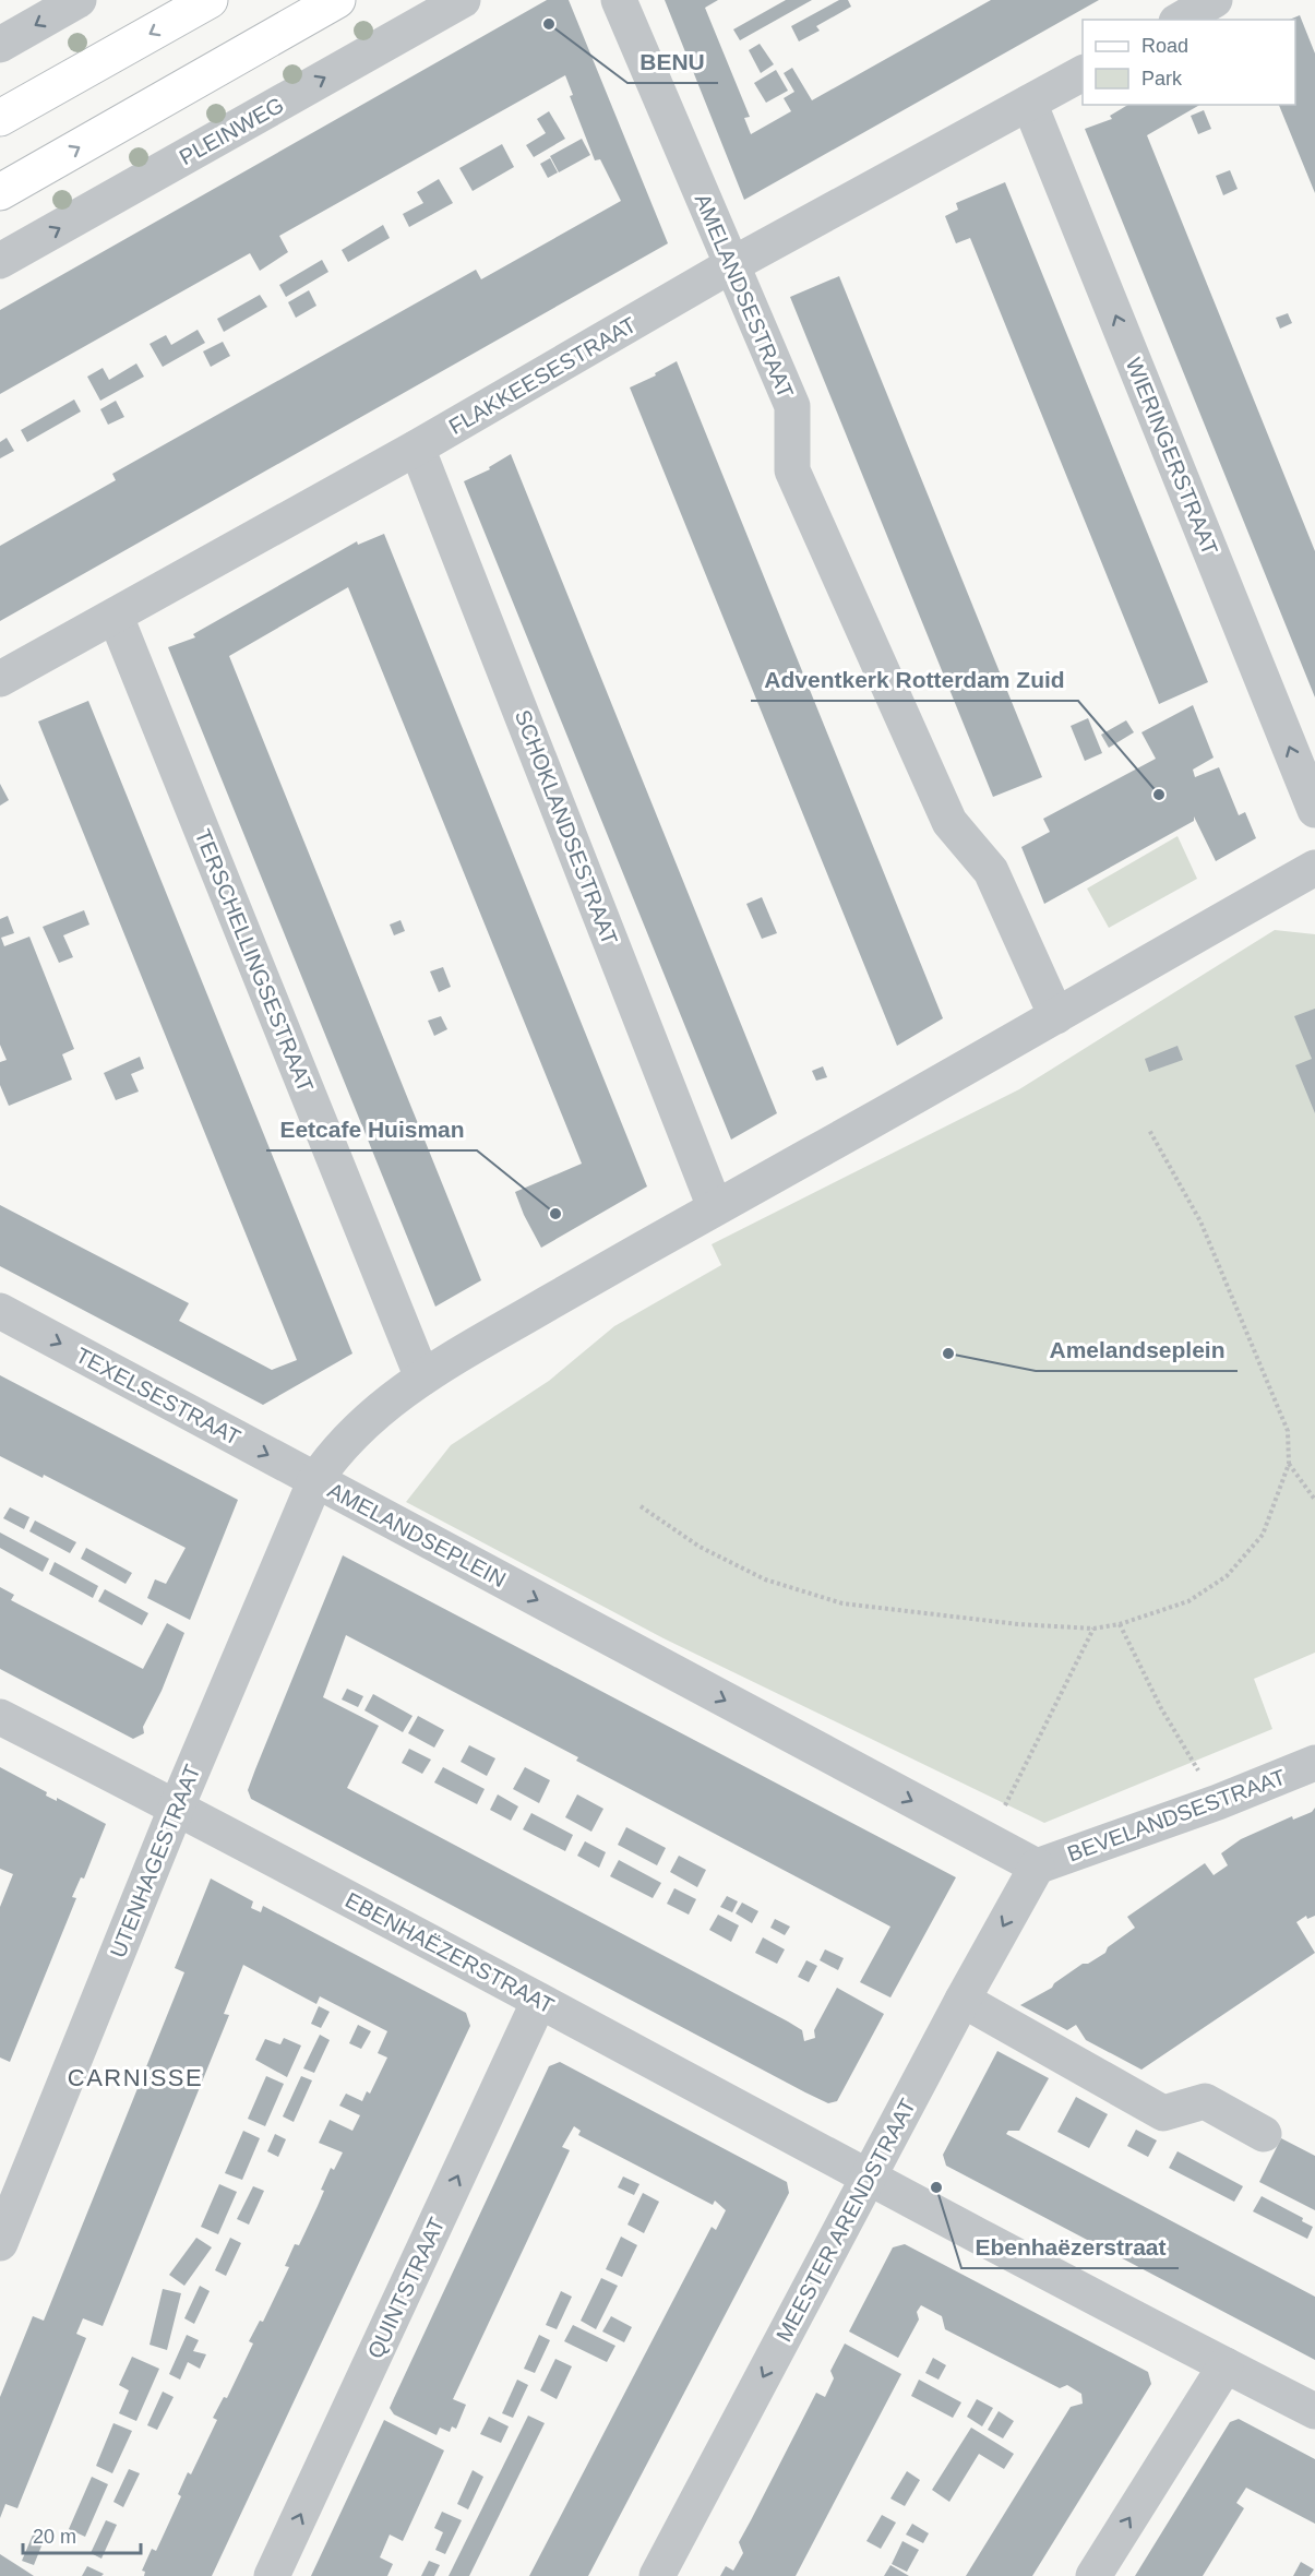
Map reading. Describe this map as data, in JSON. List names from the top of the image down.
{
  "streets": {
    "street": [
      "PLEINWEG",
      "AMELANDSESTRAAT",
      "FLAKKEESESTRAAT",
      "WIERINGERSTRAAT",
      "SCHOKLANDSESTRAAT",
      "TERSCHELLINGSESTRAAT",
      "TEXELSESTRAAT",
      "AMELANDSEPLEIN",
      "BEVELANDSESTRAAT",
      "UTENHAGESTRAAT",
      "EBENHAËZERSTRAAT",
      "MEESTER ARENDSTRAAT",
      "QUINTSTRAAT"
    ]
  },
  "crossings": [
    ["AMELANDSESTRAAT", "FLAKKEESESTRAAT"],
    ["AMELANDSESTRAAT", "AMELANDSEPLEIN"],
    ["FLAKKEESESTRAAT", "WIERINGERSTRAAT"],
    ["FLAKKEESESTRAAT", "SCHOKLANDSESTRAAT"],
    ["FLAKKEESESTRAAT", "TERSCHELLINGSESTRAAT"],
    ["SCHOKLANDSESTRAAT", "AMELANDSEPLEIN"],
    ["TERSCHELLINGSESTRAAT", "AMELANDSEPLEIN"],
    ["TEXELSESTRAAT", "AMELANDSEPLEIN"],
    ["TEXELSESTRAAT", "UTENHAGESTRAAT"],
    ["AMELANDSEPLEIN", "BEVELANDSESTRAAT"],
    ["AMELANDSEPLEIN", "UTENHAGESTRAAT"],
    ["AMELANDSEPLEIN", "MEESTER ARENDSTRAAT"],
    ["BEVELANDSESTRAAT", "MEESTER ARENDSTRAAT"],
    ["UTENHAGESTRAAT", "EBENHAËZERSTRAAT"],
    ["EBENHAËZERSTRAAT", "MEESTER ARENDSTRAAT"],
    ["EBENHAËZERSTRAAT", "QUINTSTRAAT"]
  ],
  "one_way": [
    "PLEINWEG",
    "WIERINGERSTRAAT",
    "TEXELSESTRAAT",
    "AMELANDSEPLEIN",
    "MEESTER ARENDSTRAAT",
    "QUINTSTRAAT"
  ],
  "districts": ["CARNISSE"],
  "places": [
    "BENU",
    "Adventkerk Rotterdam Zuid",
    "Eetcafe Huisman",
    "Amelandseplein",
    "Ebenhaëzerstraat"
  ],
  "legend": ["Road", "Park"],
  "scale_bar": "20 m"
}
